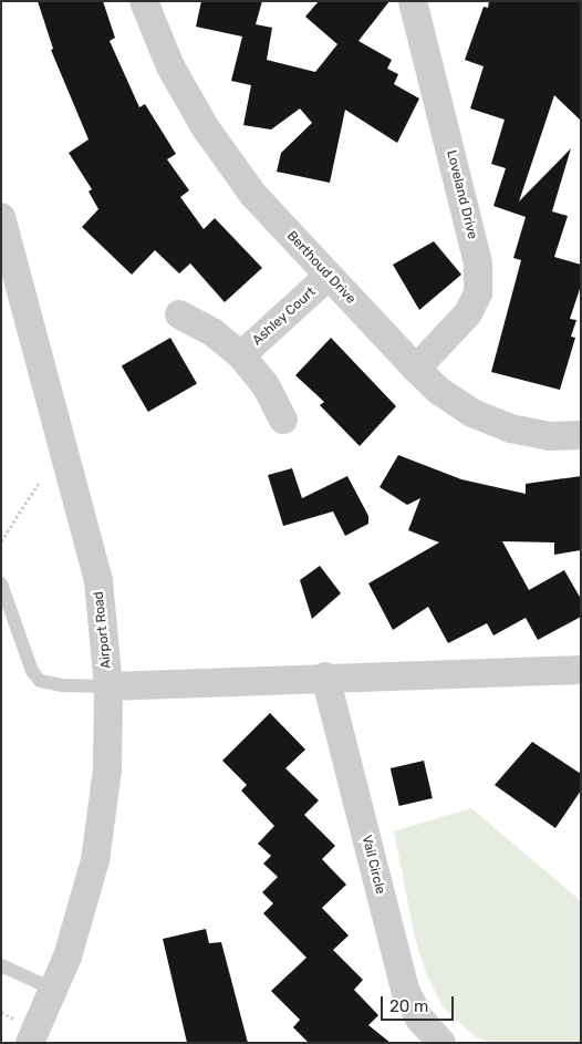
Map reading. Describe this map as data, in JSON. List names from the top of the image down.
{
  "streets": {
    "street": [
      "Loveland Drive",
      "Berthoud Drive",
      "Ashley Court",
      "Airport Road",
      "Vail Circle"
    ]
  },
  "crossings": [
    ["Loveland Drive", "Berthoud Drive"],
    ["Berthoud Drive", "Ashley Court"]
  ],
  "scale_bar": "20 m"
}
